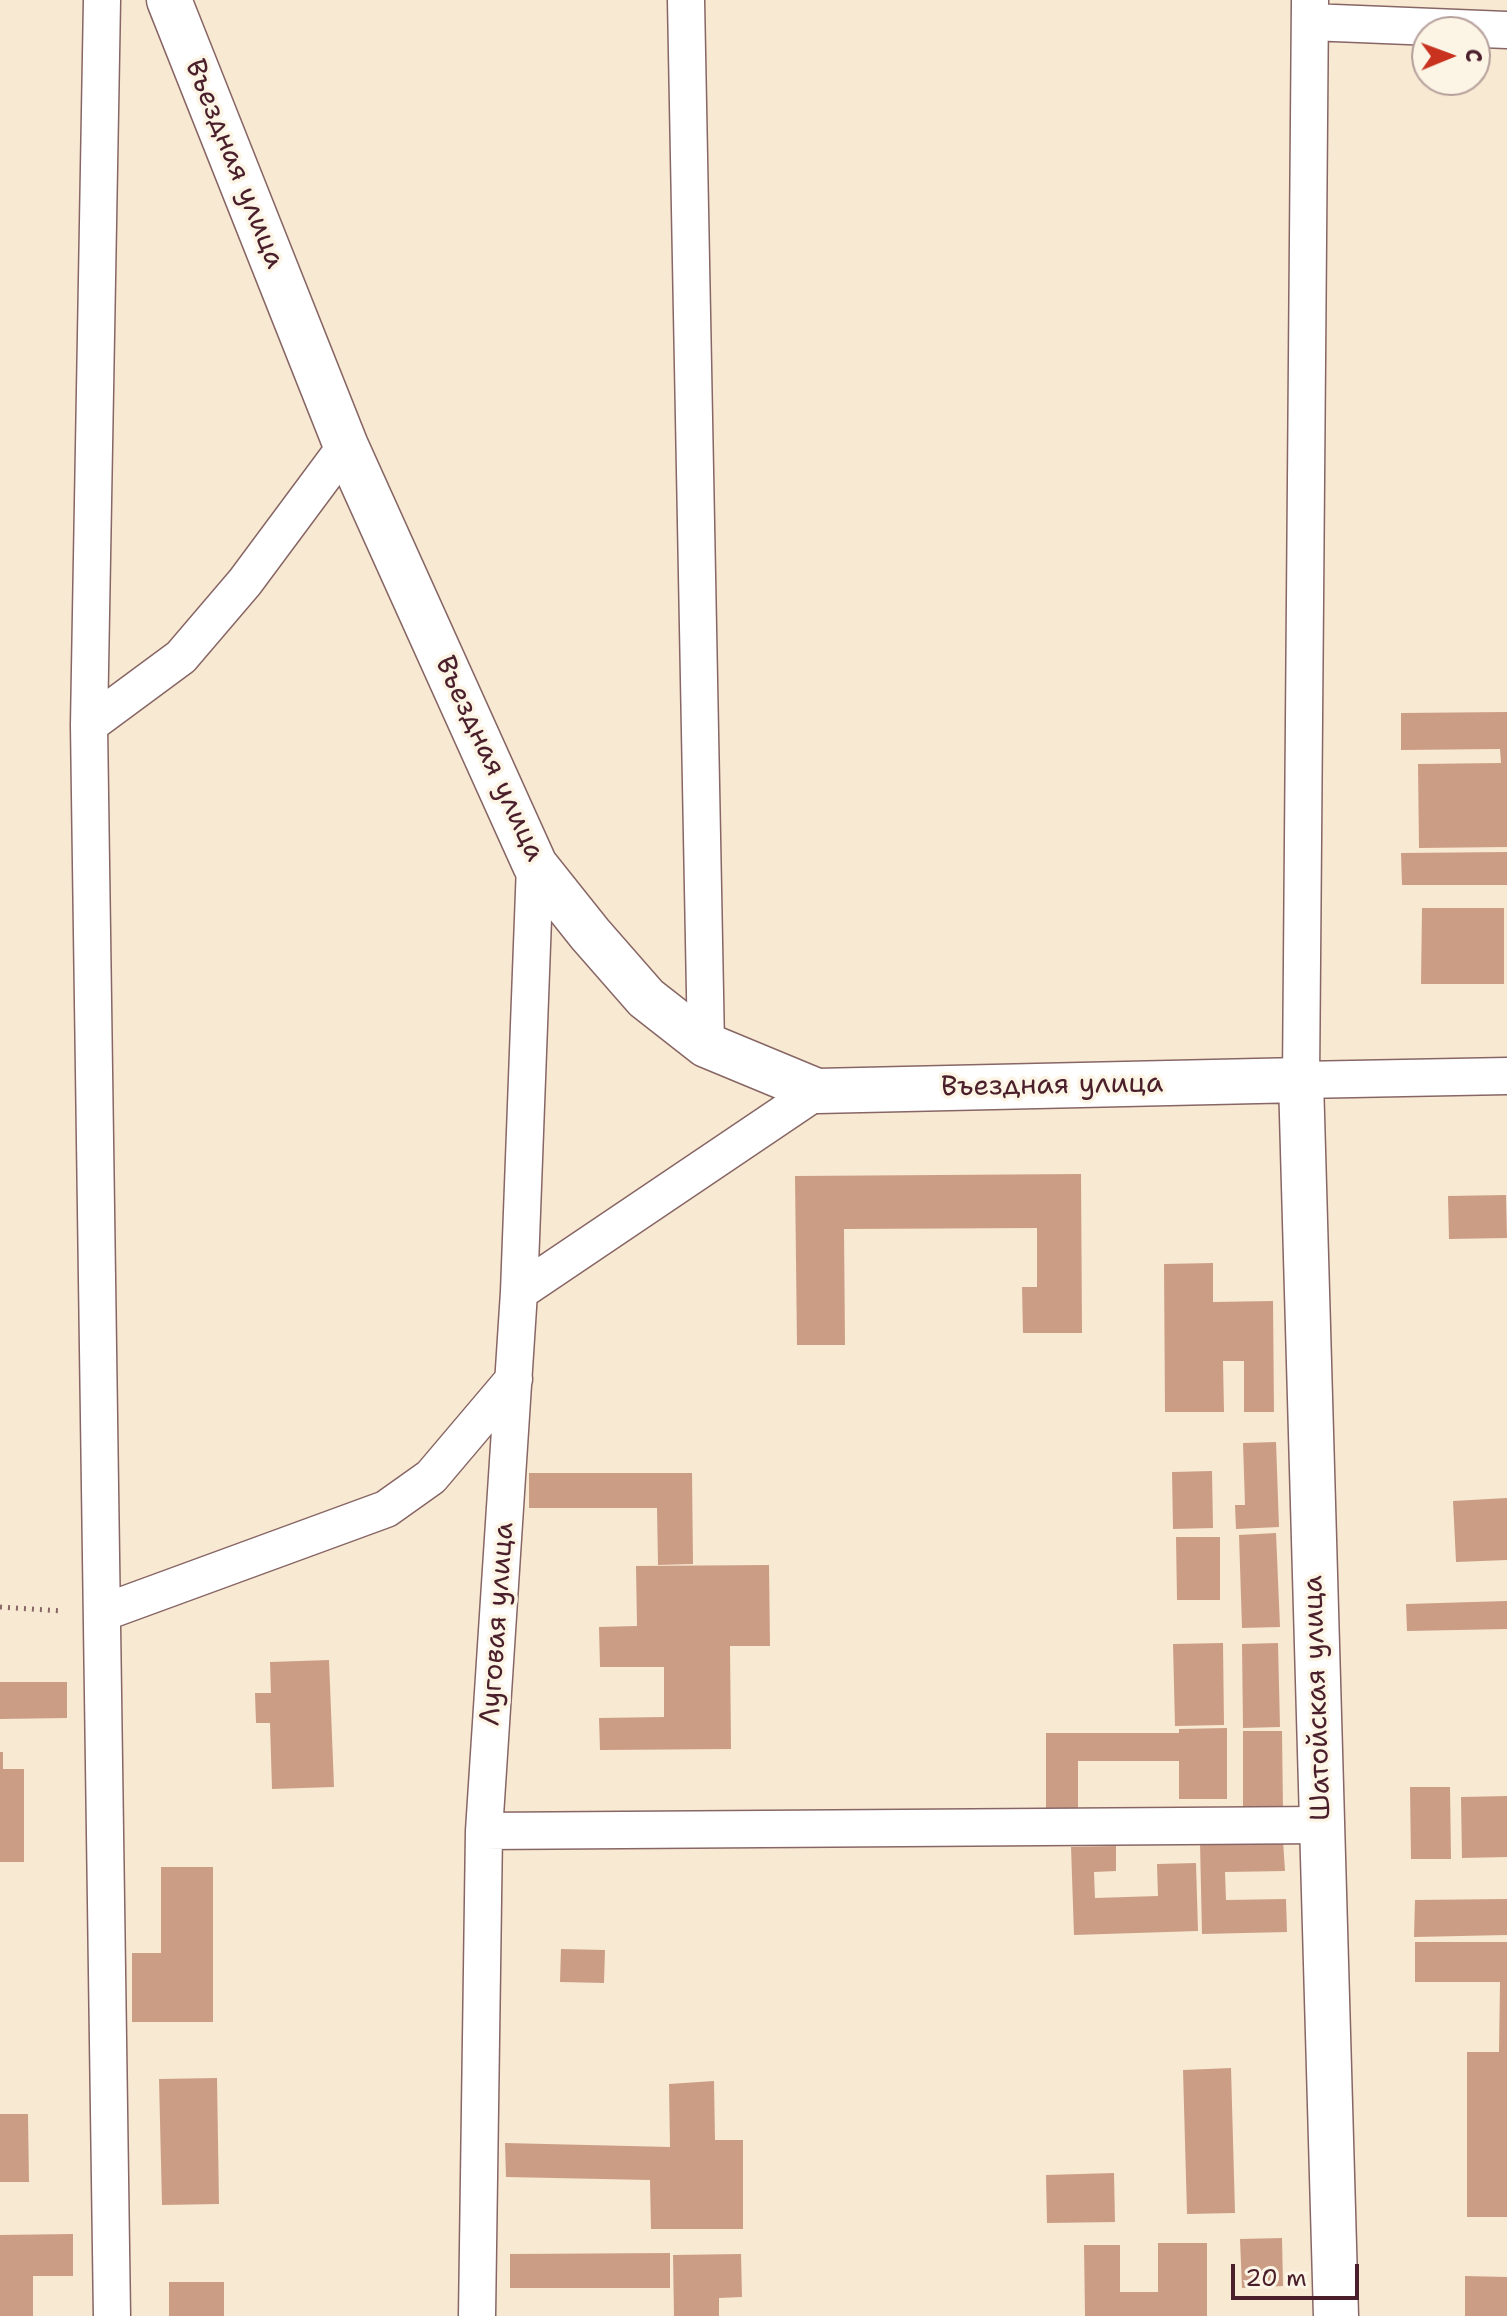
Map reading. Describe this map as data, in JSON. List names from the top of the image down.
{
  "streets": {
    "street": ["Въездная улица", "Луговая улица", "Шатойская улица"]
  },
  "crossings": [
    ["Въездная улица", "Луговая улица"],
    ["Въездная улица", "Шатойская улица"]
  ],
  "scale_bar": "20 m",
  "north": "right"
}
